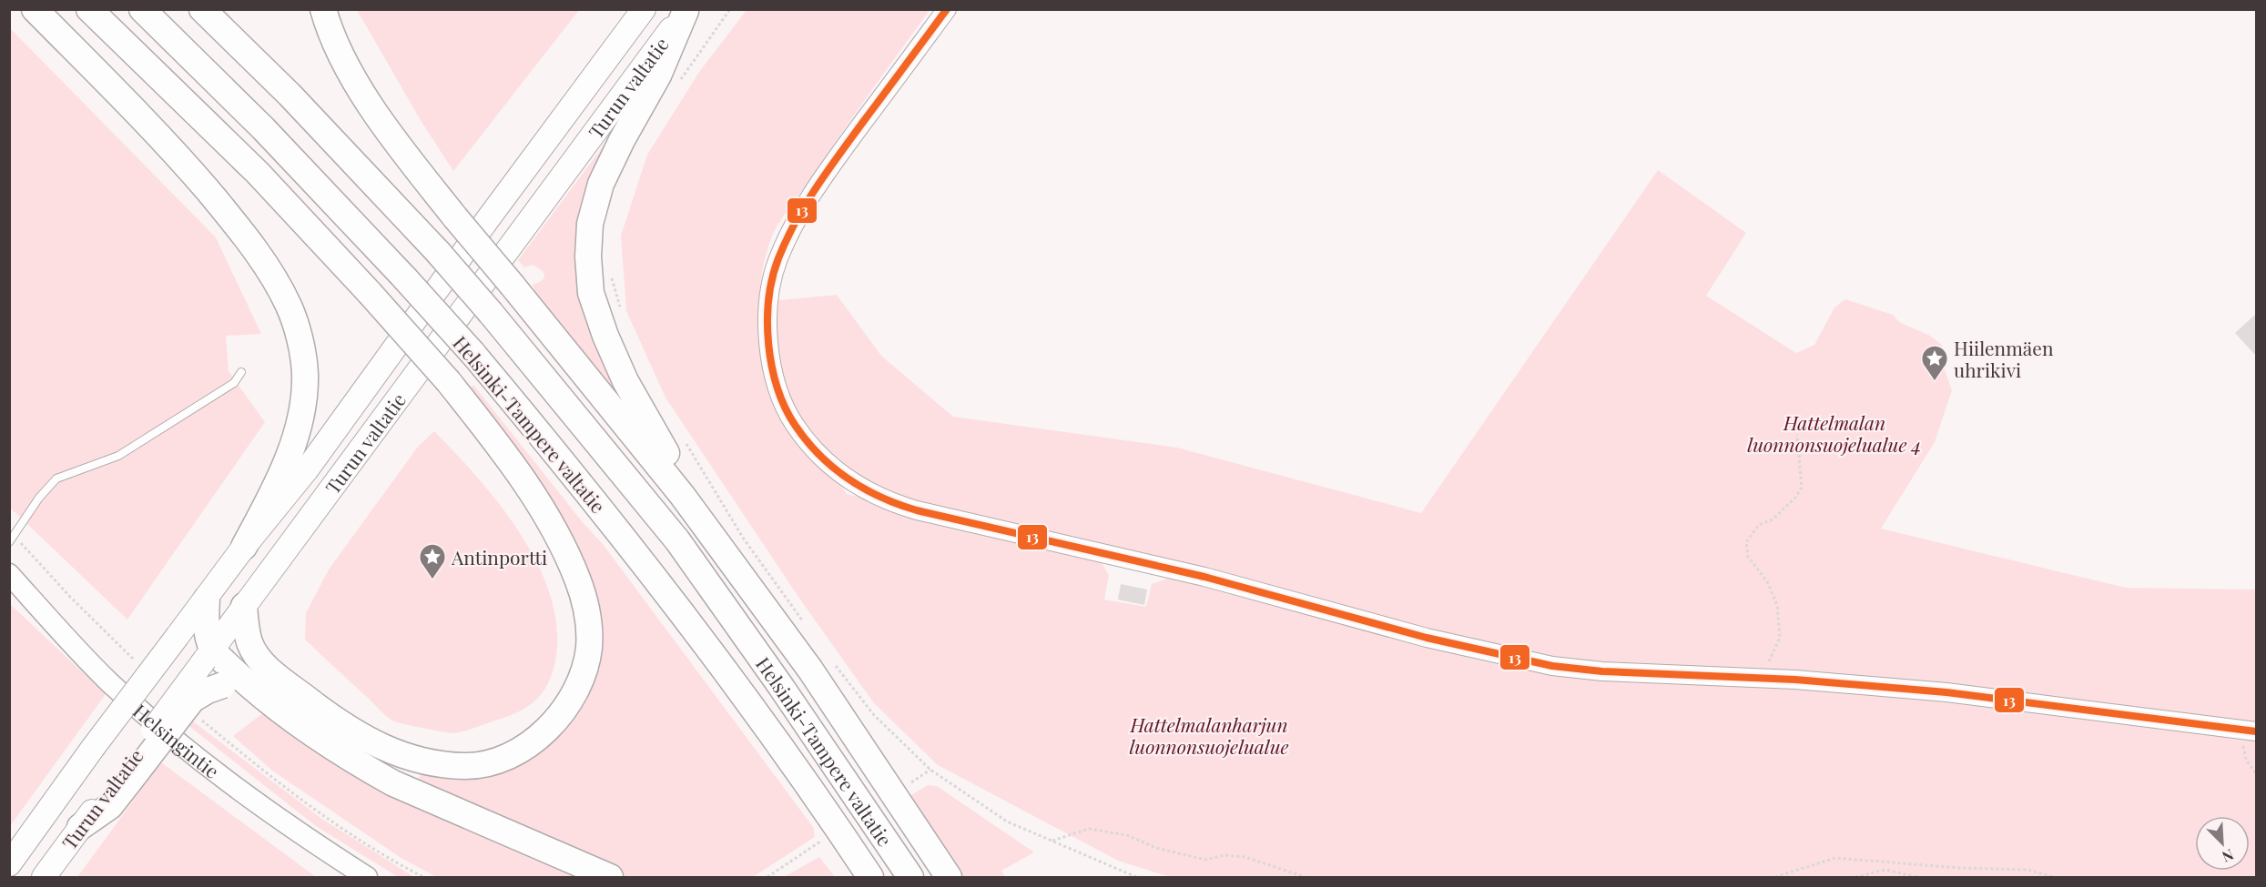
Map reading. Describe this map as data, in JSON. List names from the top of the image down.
{
  "streets": {
    "highway": ["Turun valtatie", "Helsinki-Tampere valtatie"],
    "main road": ["Helsingintie"]
  },
  "parks": ["Hattelmalan luonnonsuojelualue 4", "Hattelmalanharjun luonnonsuojelualue"],
  "places": {
    "place": ["Hiilenmäen uhrikivi", "Antinportti"]
  },
  "lines": ["transit line 13"],
  "north": "bottom right"
}
